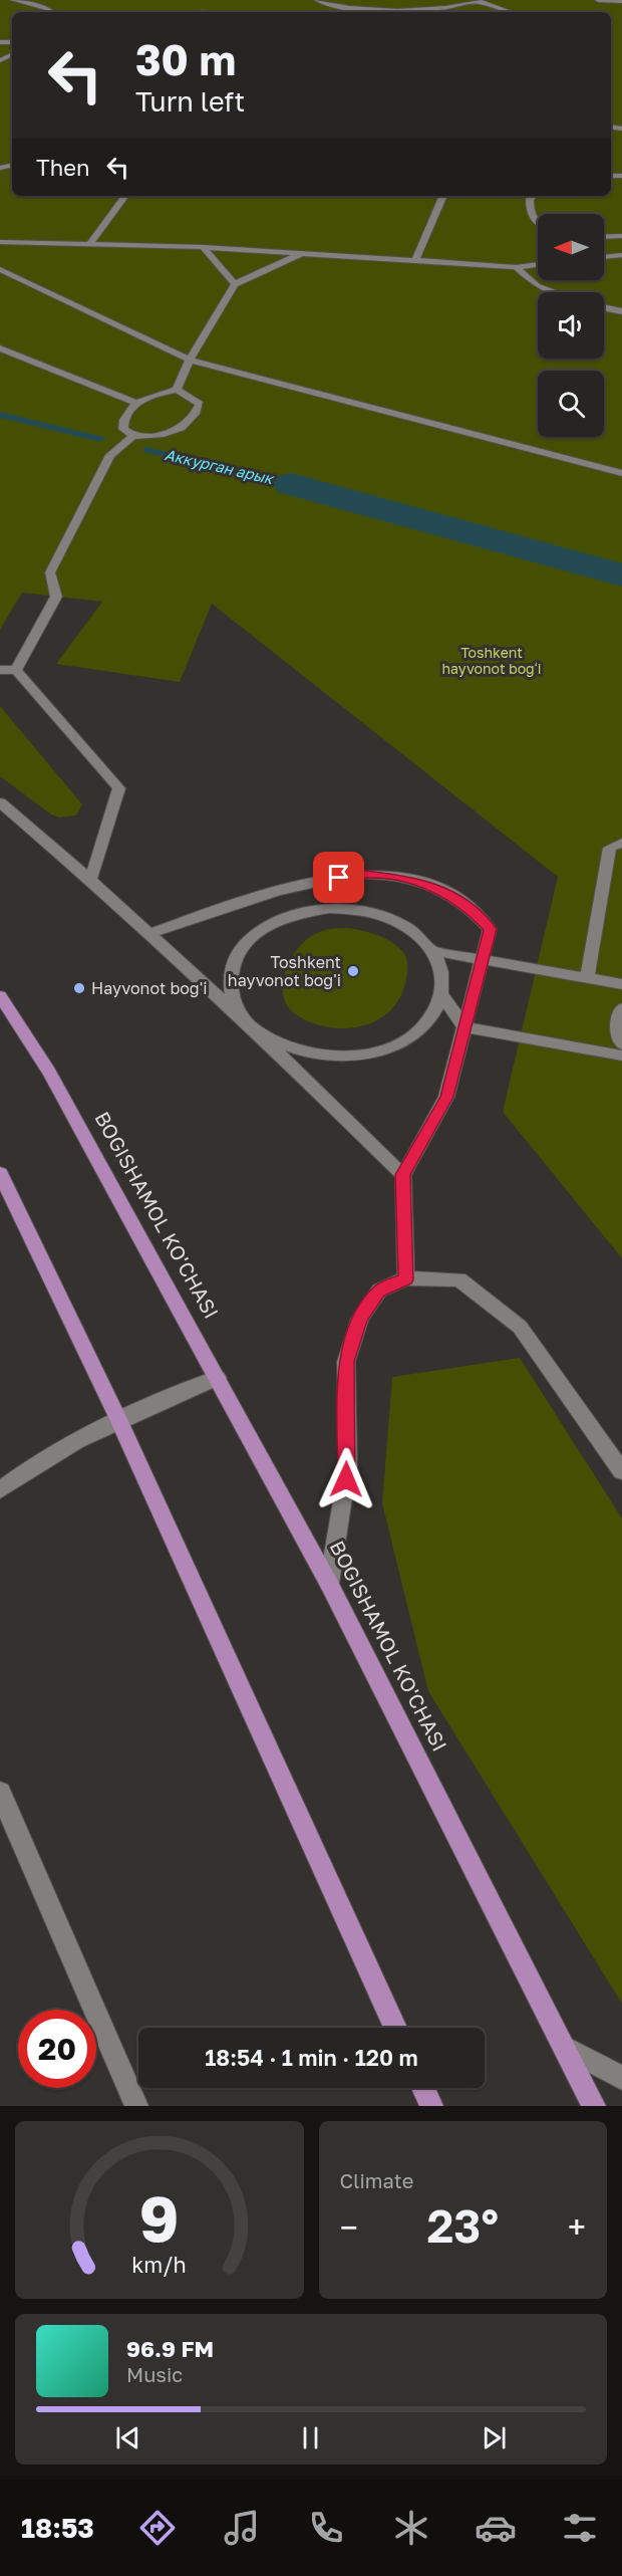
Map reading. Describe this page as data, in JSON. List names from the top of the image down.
{
  "streets": {
    "main road": ["BOGISHAMOL KO'CHASI"]
  },
  "water": ["Аккурган арык"],
  "parks": ["Toshkent hayvonot bogʻi"],
  "places": ["Toshkent hayvonot bog'i", "Hayvonot bog'i"],
  "north": "left",
  "page": {
    "turn": ["30 m", "Turn left"],
    "then": "Then",
    "limit": "20",
    "trip": "18:54 · 1 min · 120 m",
    "tile": "Climate",
    "heat": ["−", "23°", "+"],
    "song": ["96.9 FM", "Music"],
    "tabs": "18:53",
    "gauge": ["9", "km/h"]
  }
}
